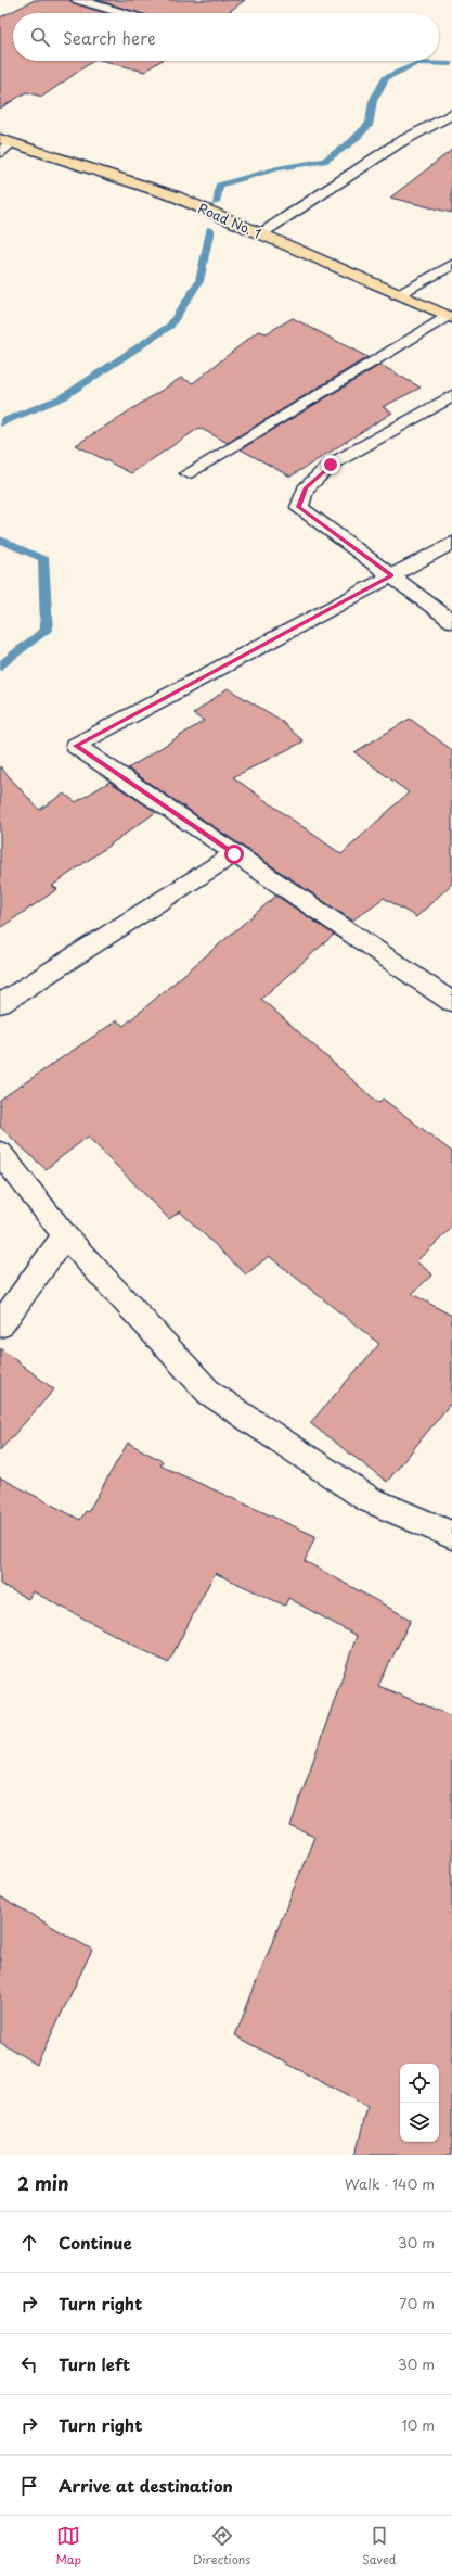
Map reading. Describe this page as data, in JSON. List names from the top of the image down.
{
  "streets": {
    "highway": ["Road No. 1"]
  },
  "page": {
    "search": "Search here",
    "heading": ["2 min", "Walk · 140 m"],
    "list": [
      ["Continue", "30 m"],
      ["Turn right", "70 m"],
      ["Turn left", "30 m"],
      ["Turn right", "10 m"],
      "Arrive at destination"
    ],
    "nav": ["Map", "Directions", "Saved"]
  }
}
